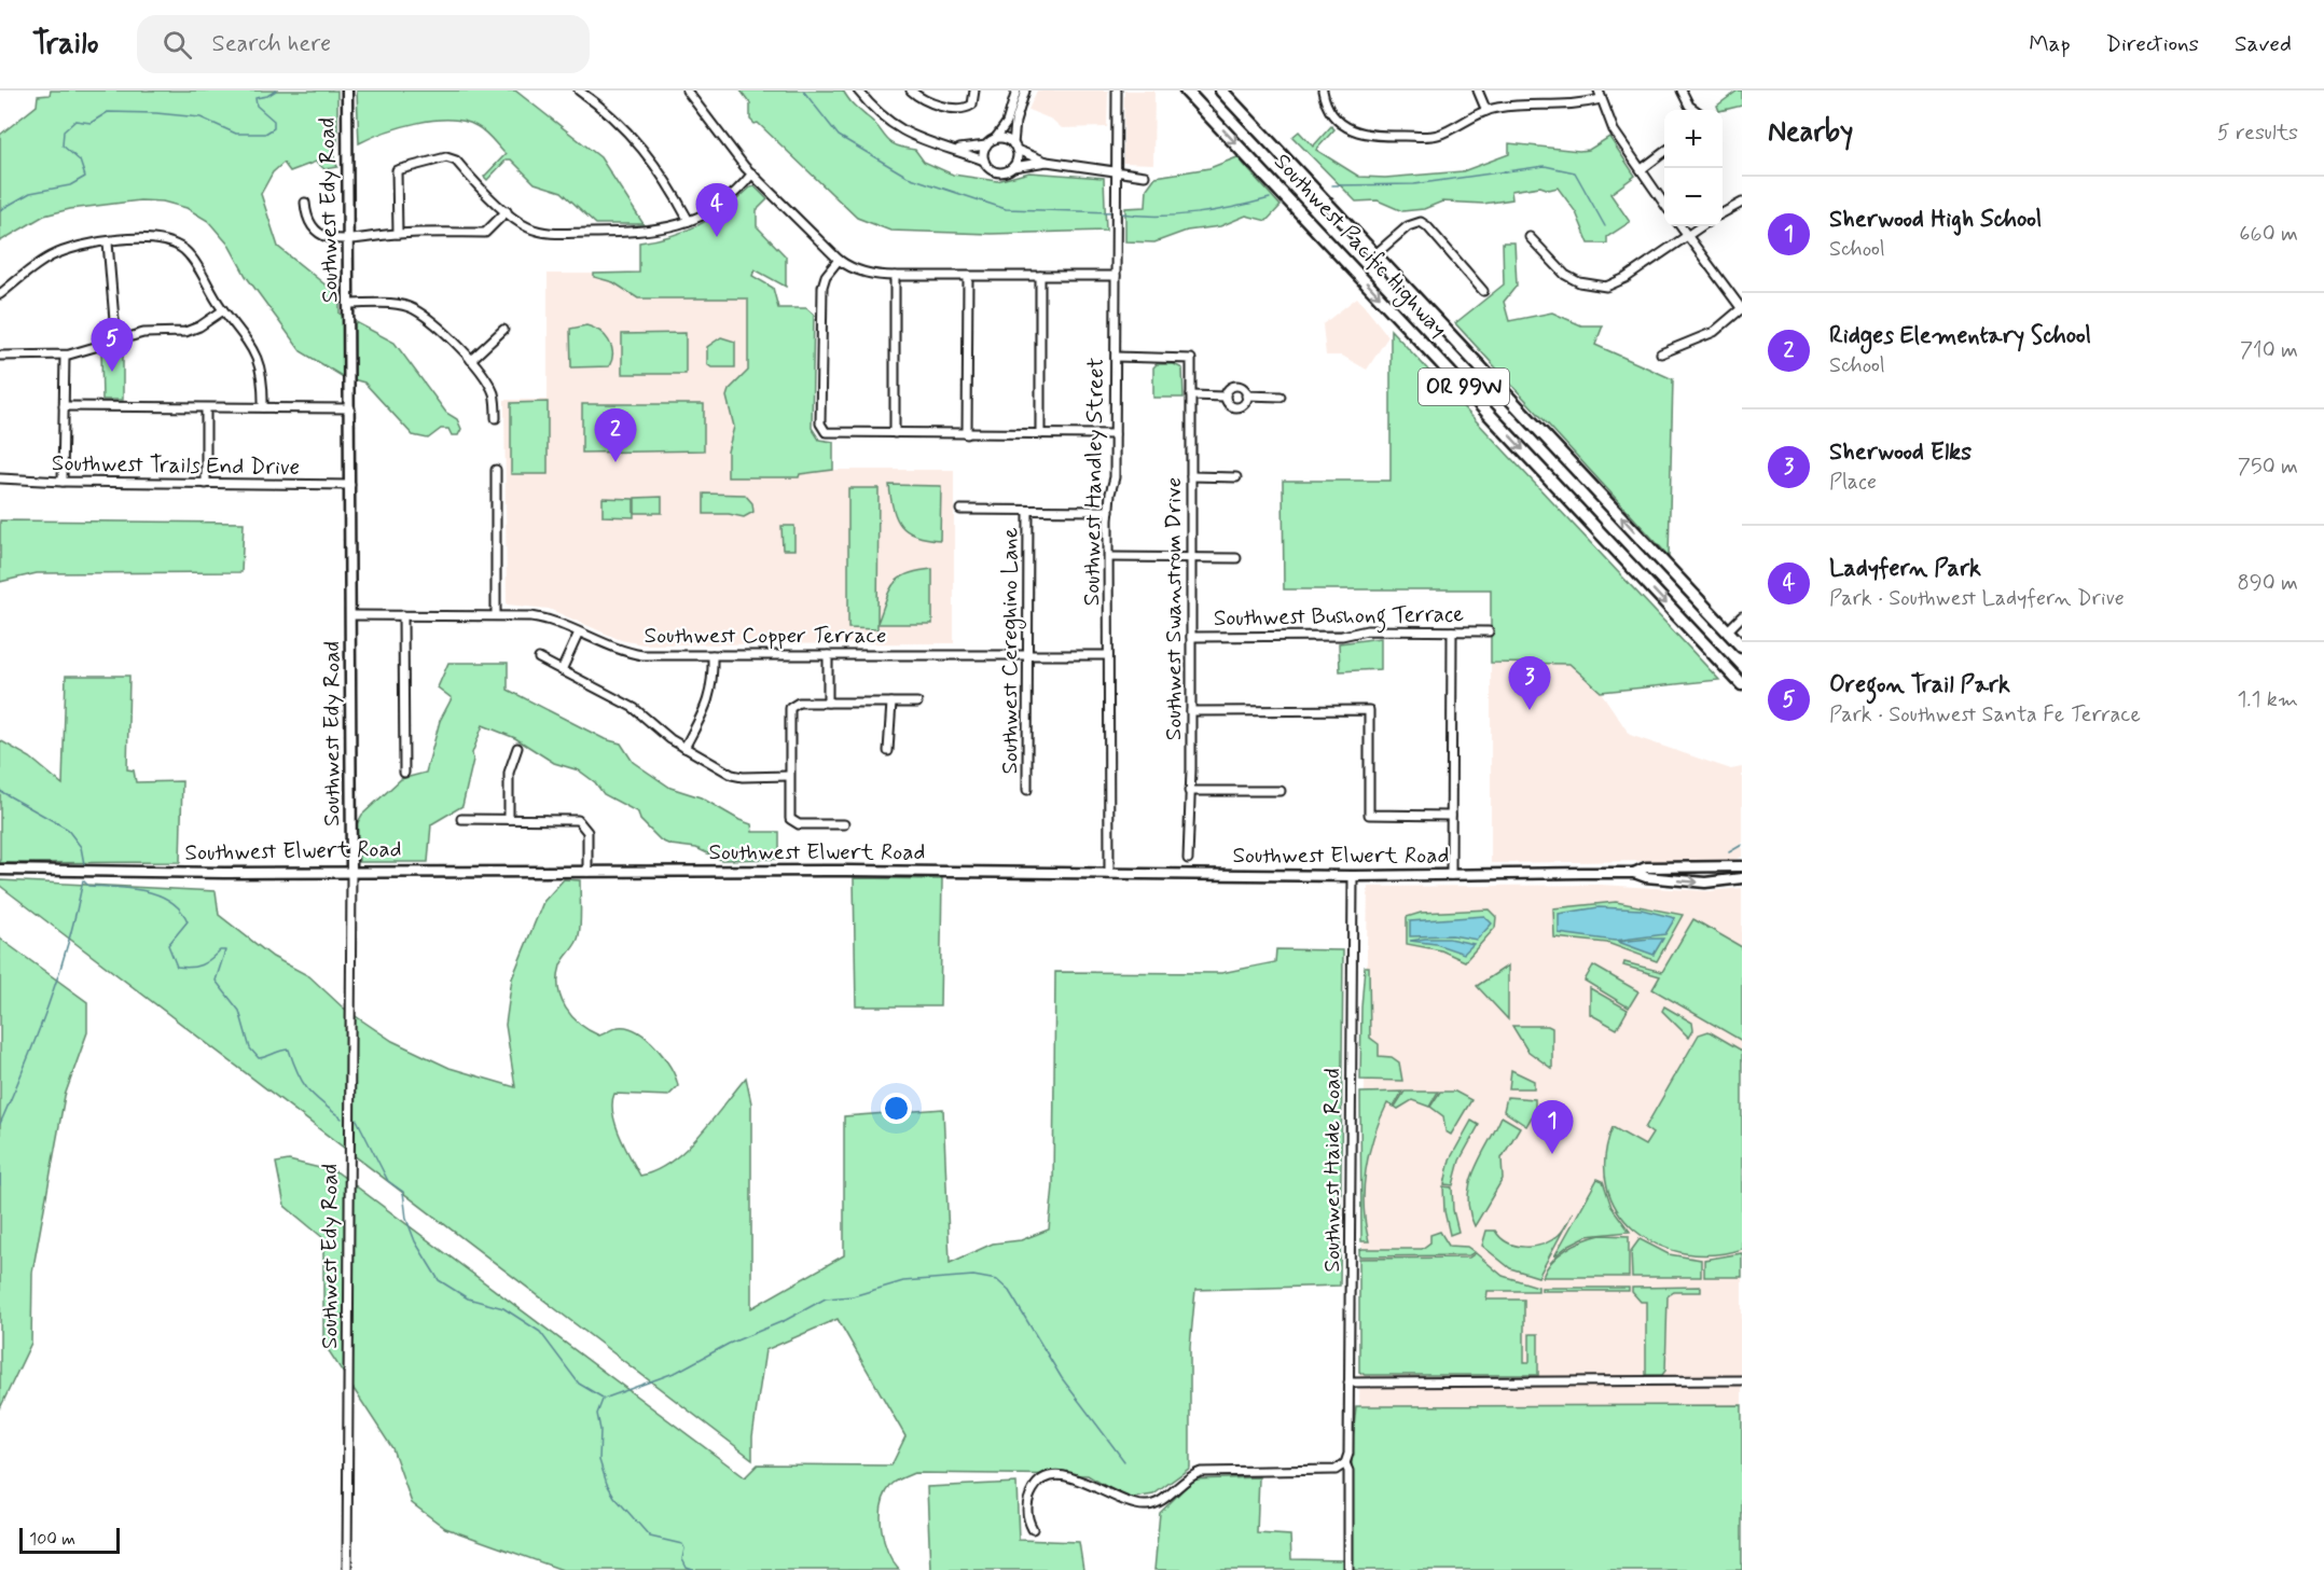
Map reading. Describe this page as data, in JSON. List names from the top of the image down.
{
  "streets": {
    "highway": ["Southwest Pacific Highway", "OR 99W"],
    "main road": ["Southwest Edy Road", "Southwest Elwert Road"],
    "street": [
      "Southwest Trails End Drive",
      "Southwest Handley Street",
      "Southwest Swanstrom Drive",
      "Southwest Bushong Terrace",
      "Southwest Copper Terrace",
      "Southwest Cereghino Lane",
      "Southwest Haide Road"
    ]
  },
  "crossings": [
    ["Southwest Edy Road", "Southwest Trails End Drive"],
    ["Southwest Edy Road", "Southwest Copper Terrace"],
    ["Southwest Edy Road", "Southwest Elwert Road"],
    ["Southwest Handley Street", "Southwest Swanstrom Drive"],
    ["Southwest Handley Street", "Southwest Copper Terrace"],
    ["Southwest Handley Street", "Southwest Elwert Road"],
    ["Southwest Swanstrom Drive", "Southwest Bushong Terrace"],
    ["Southwest Copper Terrace", "Southwest Cereghino Lane"],
    ["Southwest Elwert Road", "Southwest Haide Road"]
  ],
  "scale_bar": "100 m",
  "page": {
    "header": "Trailo",
    "search": "Search here",
    "nav": ["Map", "Directions", "Saved"],
    "heading": ["Nearby", "5 results"],
    "map_buttons": ["+", "−"],
    "list": [
      {
        "mark": "1",
        "name": "Sherwood High School",
        "note": "School",
        "value": "660 m"
      },
      {
        "mark": "2",
        "name": "Ridges Elementary School",
        "note": "School",
        "value": "710 m"
      },
      {
        "mark": "3",
        "name": "Sherwood Elks",
        "note": "Place",
        "value": "750 m"
      },
      {
        "mark": "4",
        "name": "Ladyfern Park",
        "note": "Park · Southwest Ladyfern Drive",
        "value": "890 m"
      },
      {
        "mark": "5",
        "name": "Oregon Trail Park",
        "note": "Park · Southwest Santa Fe Terrace",
        "value": "1.1 km"
      }
    ],
    "pins": [
      "4",
      "5",
      "2",
      "3",
      "1"
    ],
    "scale": "100 m"
  }
}
